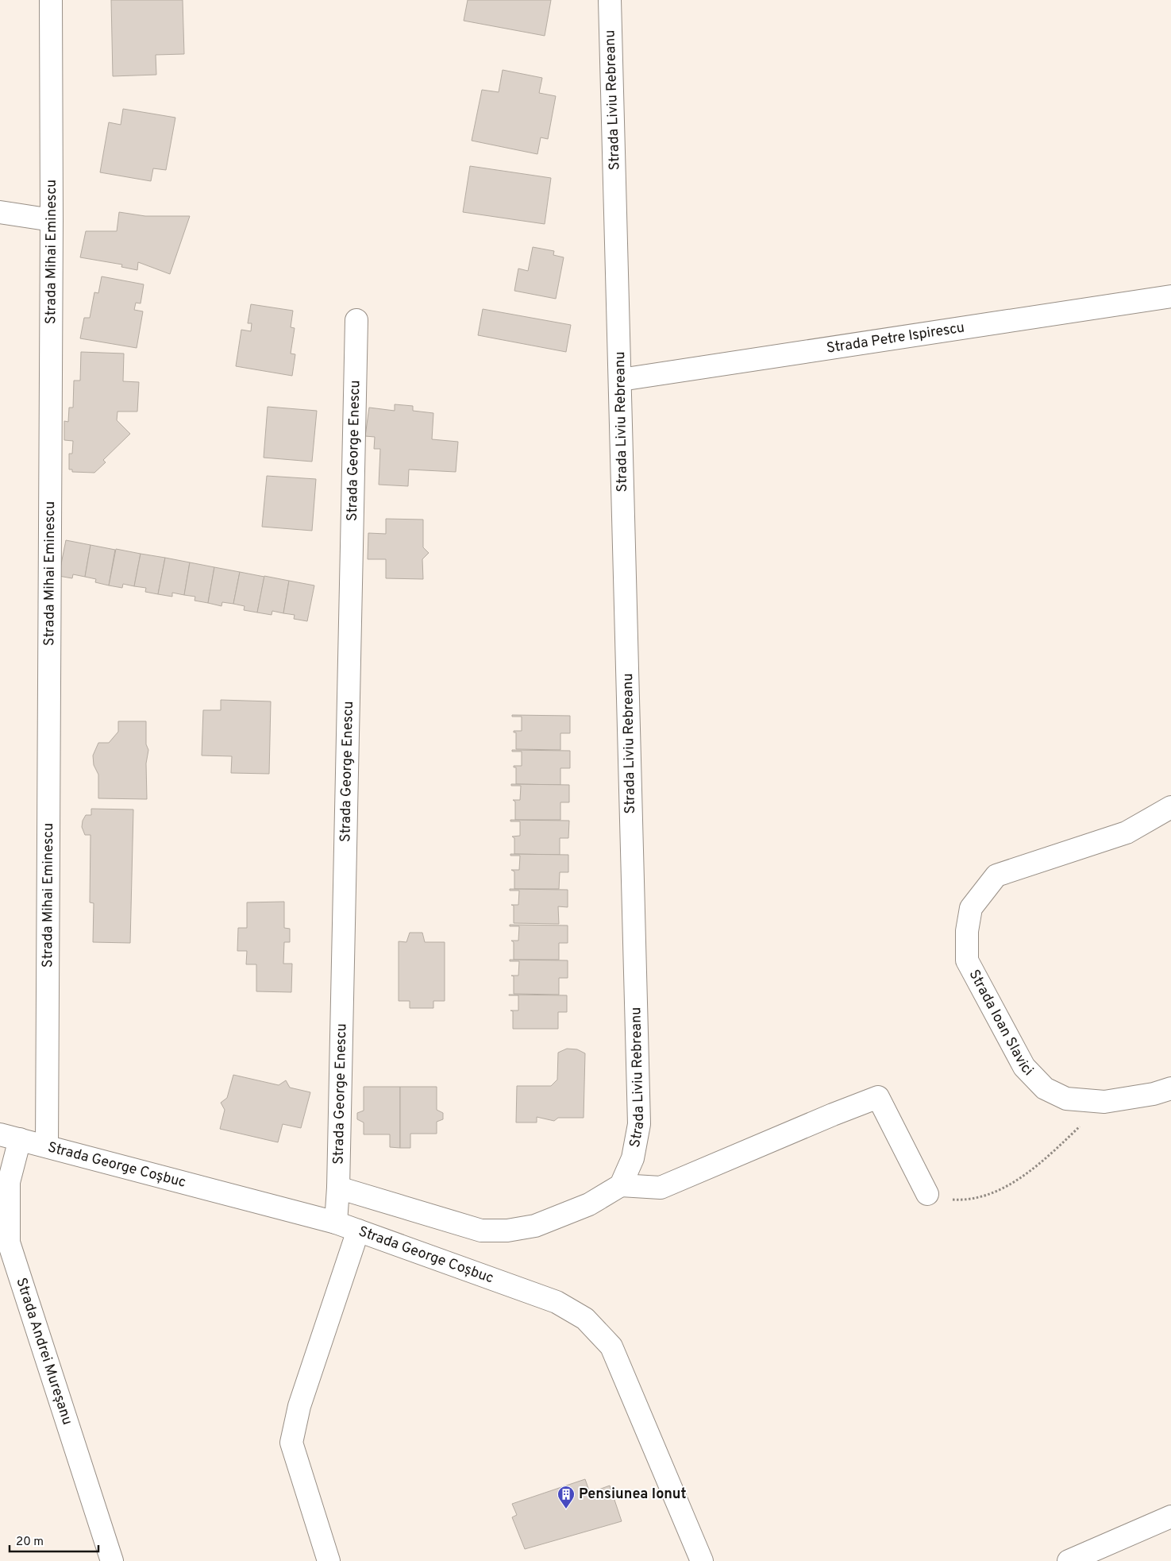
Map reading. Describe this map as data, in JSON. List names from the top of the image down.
{
  "streets": {
    "street": [
      "Strada Liviu Rebreanu",
      "Strada Mihai Eminescu",
      "Strada Petre Ispirescu",
      "Strada George Enescu",
      "Strada Ioan Slavici",
      "Strada George Coșbuc",
      "Strada Andrei Mureșanu"
    ]
  },
  "crossings": [
    ["Strada Liviu Rebreanu", "Strada Petre Ispirescu"],
    ["Strada Mihai Eminescu", "Strada George Coșbuc"],
    ["Strada George Enescu", "Strada George Coșbuc"],
    ["Strada George Coșbuc", "Strada Andrei Mureșanu"]
  ],
  "places": {
    "building": ["Pensiunea Ionut"]
  },
  "scale_bar": "20 m"
}
